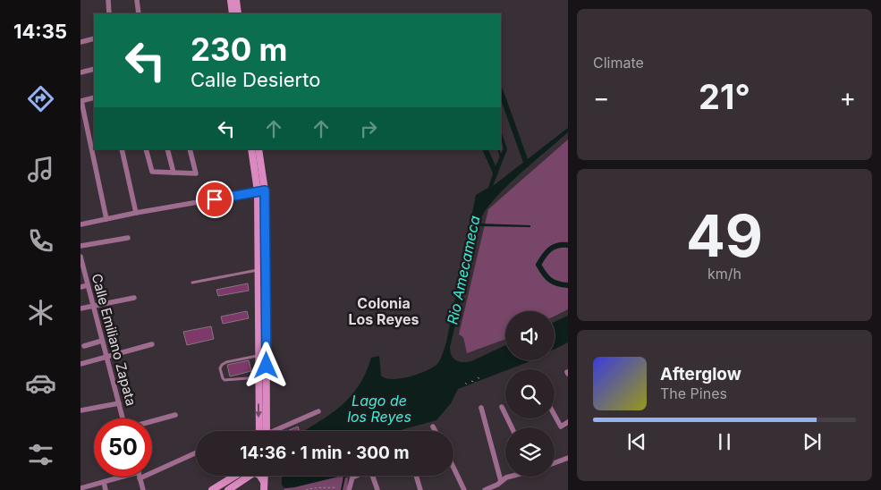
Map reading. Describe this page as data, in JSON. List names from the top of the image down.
{
  "streets": {
    "street": ["Calle Emiliano Zapata"]
  },
  "districts": ["Colonia Los Reyes"],
  "water": ["Rio Amecameca", "Lago de los Reyes"],
  "page": {
    "tabs": "14:35",
    "tile": [
      "Climate",
      ["49", "km/h"]
    ],
    "turn": ["230 m", "Calle Desierto"],
    "heat": ["−", "21°", "+"],
    "song": ["Afterglow", "The Pines"],
    "limit": "50",
    "trip": "14:36 · 1 min · 300 m"
  }
}
